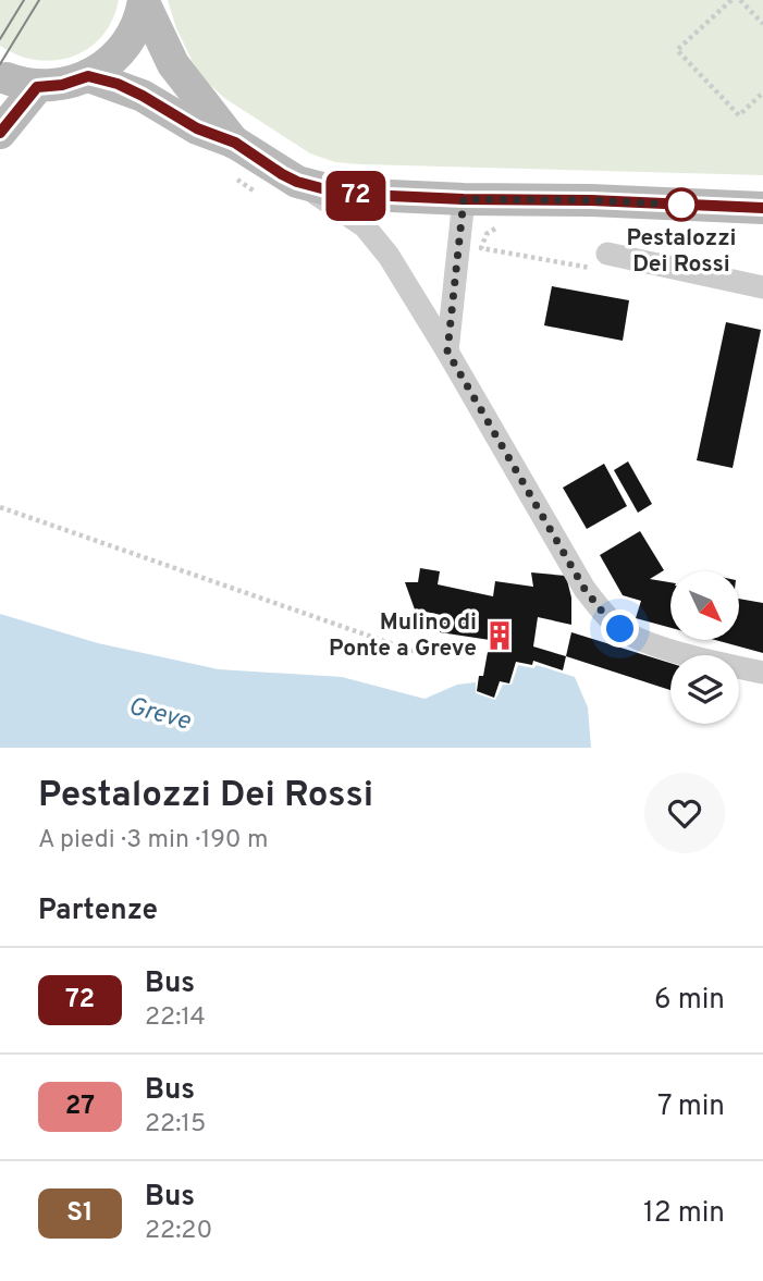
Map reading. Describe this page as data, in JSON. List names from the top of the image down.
{
  "water": ["Greve"],
  "places": {
    "other": ["Pestalozzi Dei Rossi"],
    "building": ["Mulino di Ponte a Greve"]
  },
  "lines": ["bus line 72"],
  "north": "bottom right",
  "page": {
    "on_map": "72",
    "heading": [
      ["Pestalozzi Dei Rossi", "A piedi · 3 min · 190 m"],
      "Partenze"
    ],
    "list": [
      {
        "mark": "72",
        "name": "Bus",
        "note": "22:14",
        "value": "6 min"
      },
      {
        "mark": "27",
        "name": "Bus",
        "note": "22:15",
        "value": "7 min"
      },
      {
        "mark": "S1",
        "name": "Bus",
        "note": "22:20",
        "value": "12 min"
      }
    ]
  }
}
